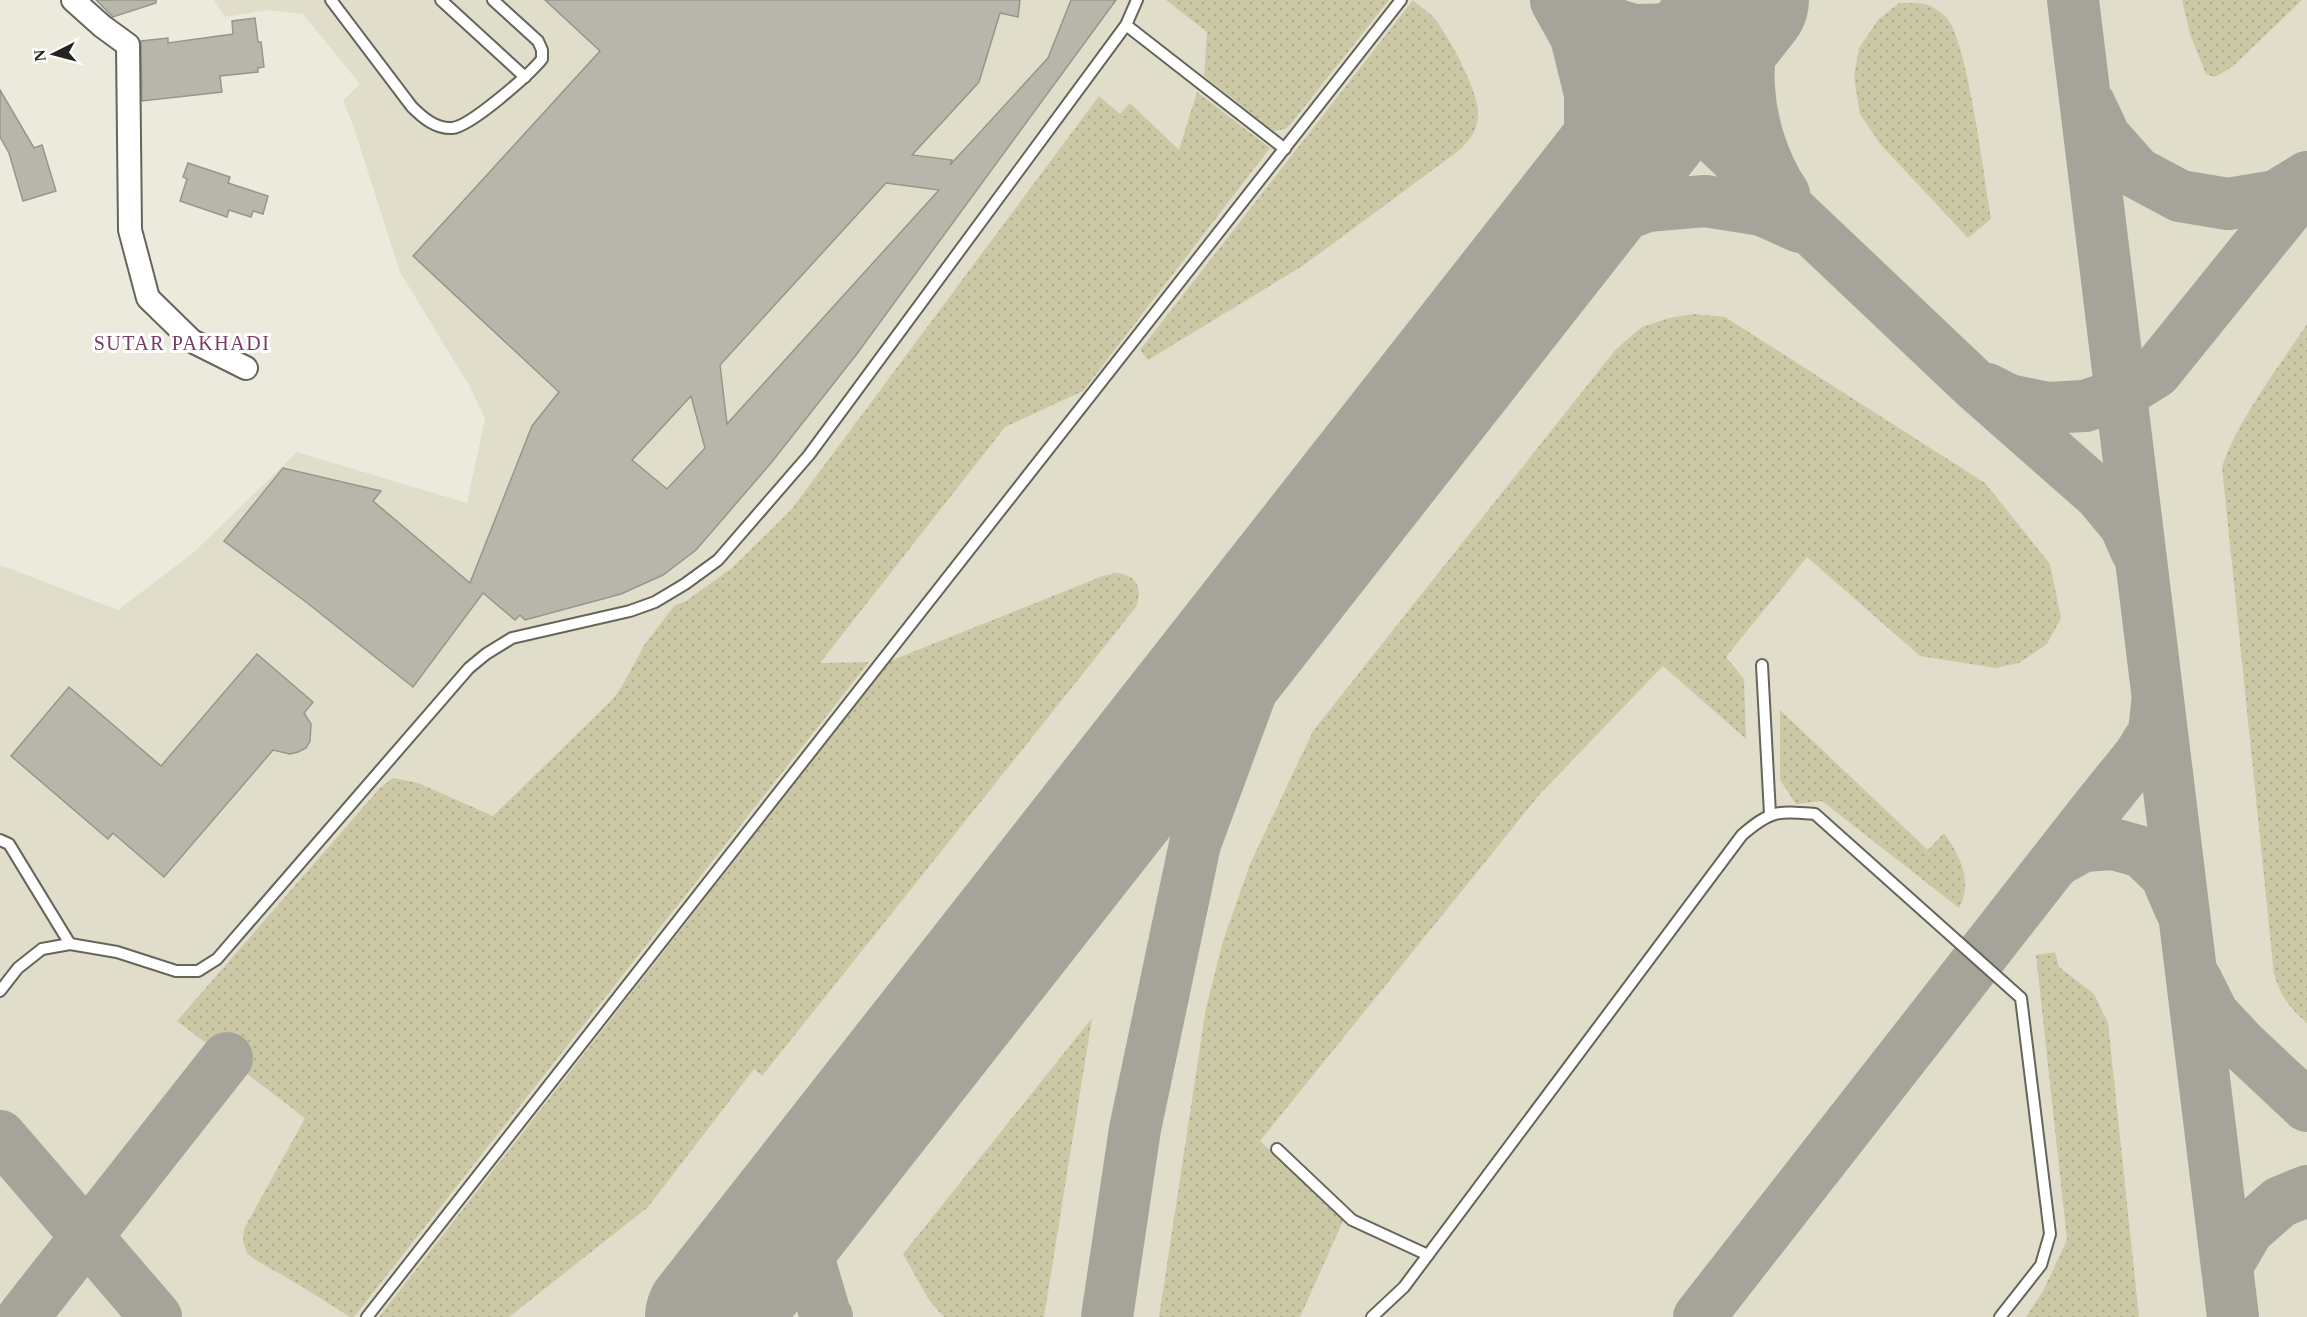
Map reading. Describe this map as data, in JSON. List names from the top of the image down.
{
  "districts": ["SUTAR PAKHADI"],
  "north": "left"
}
